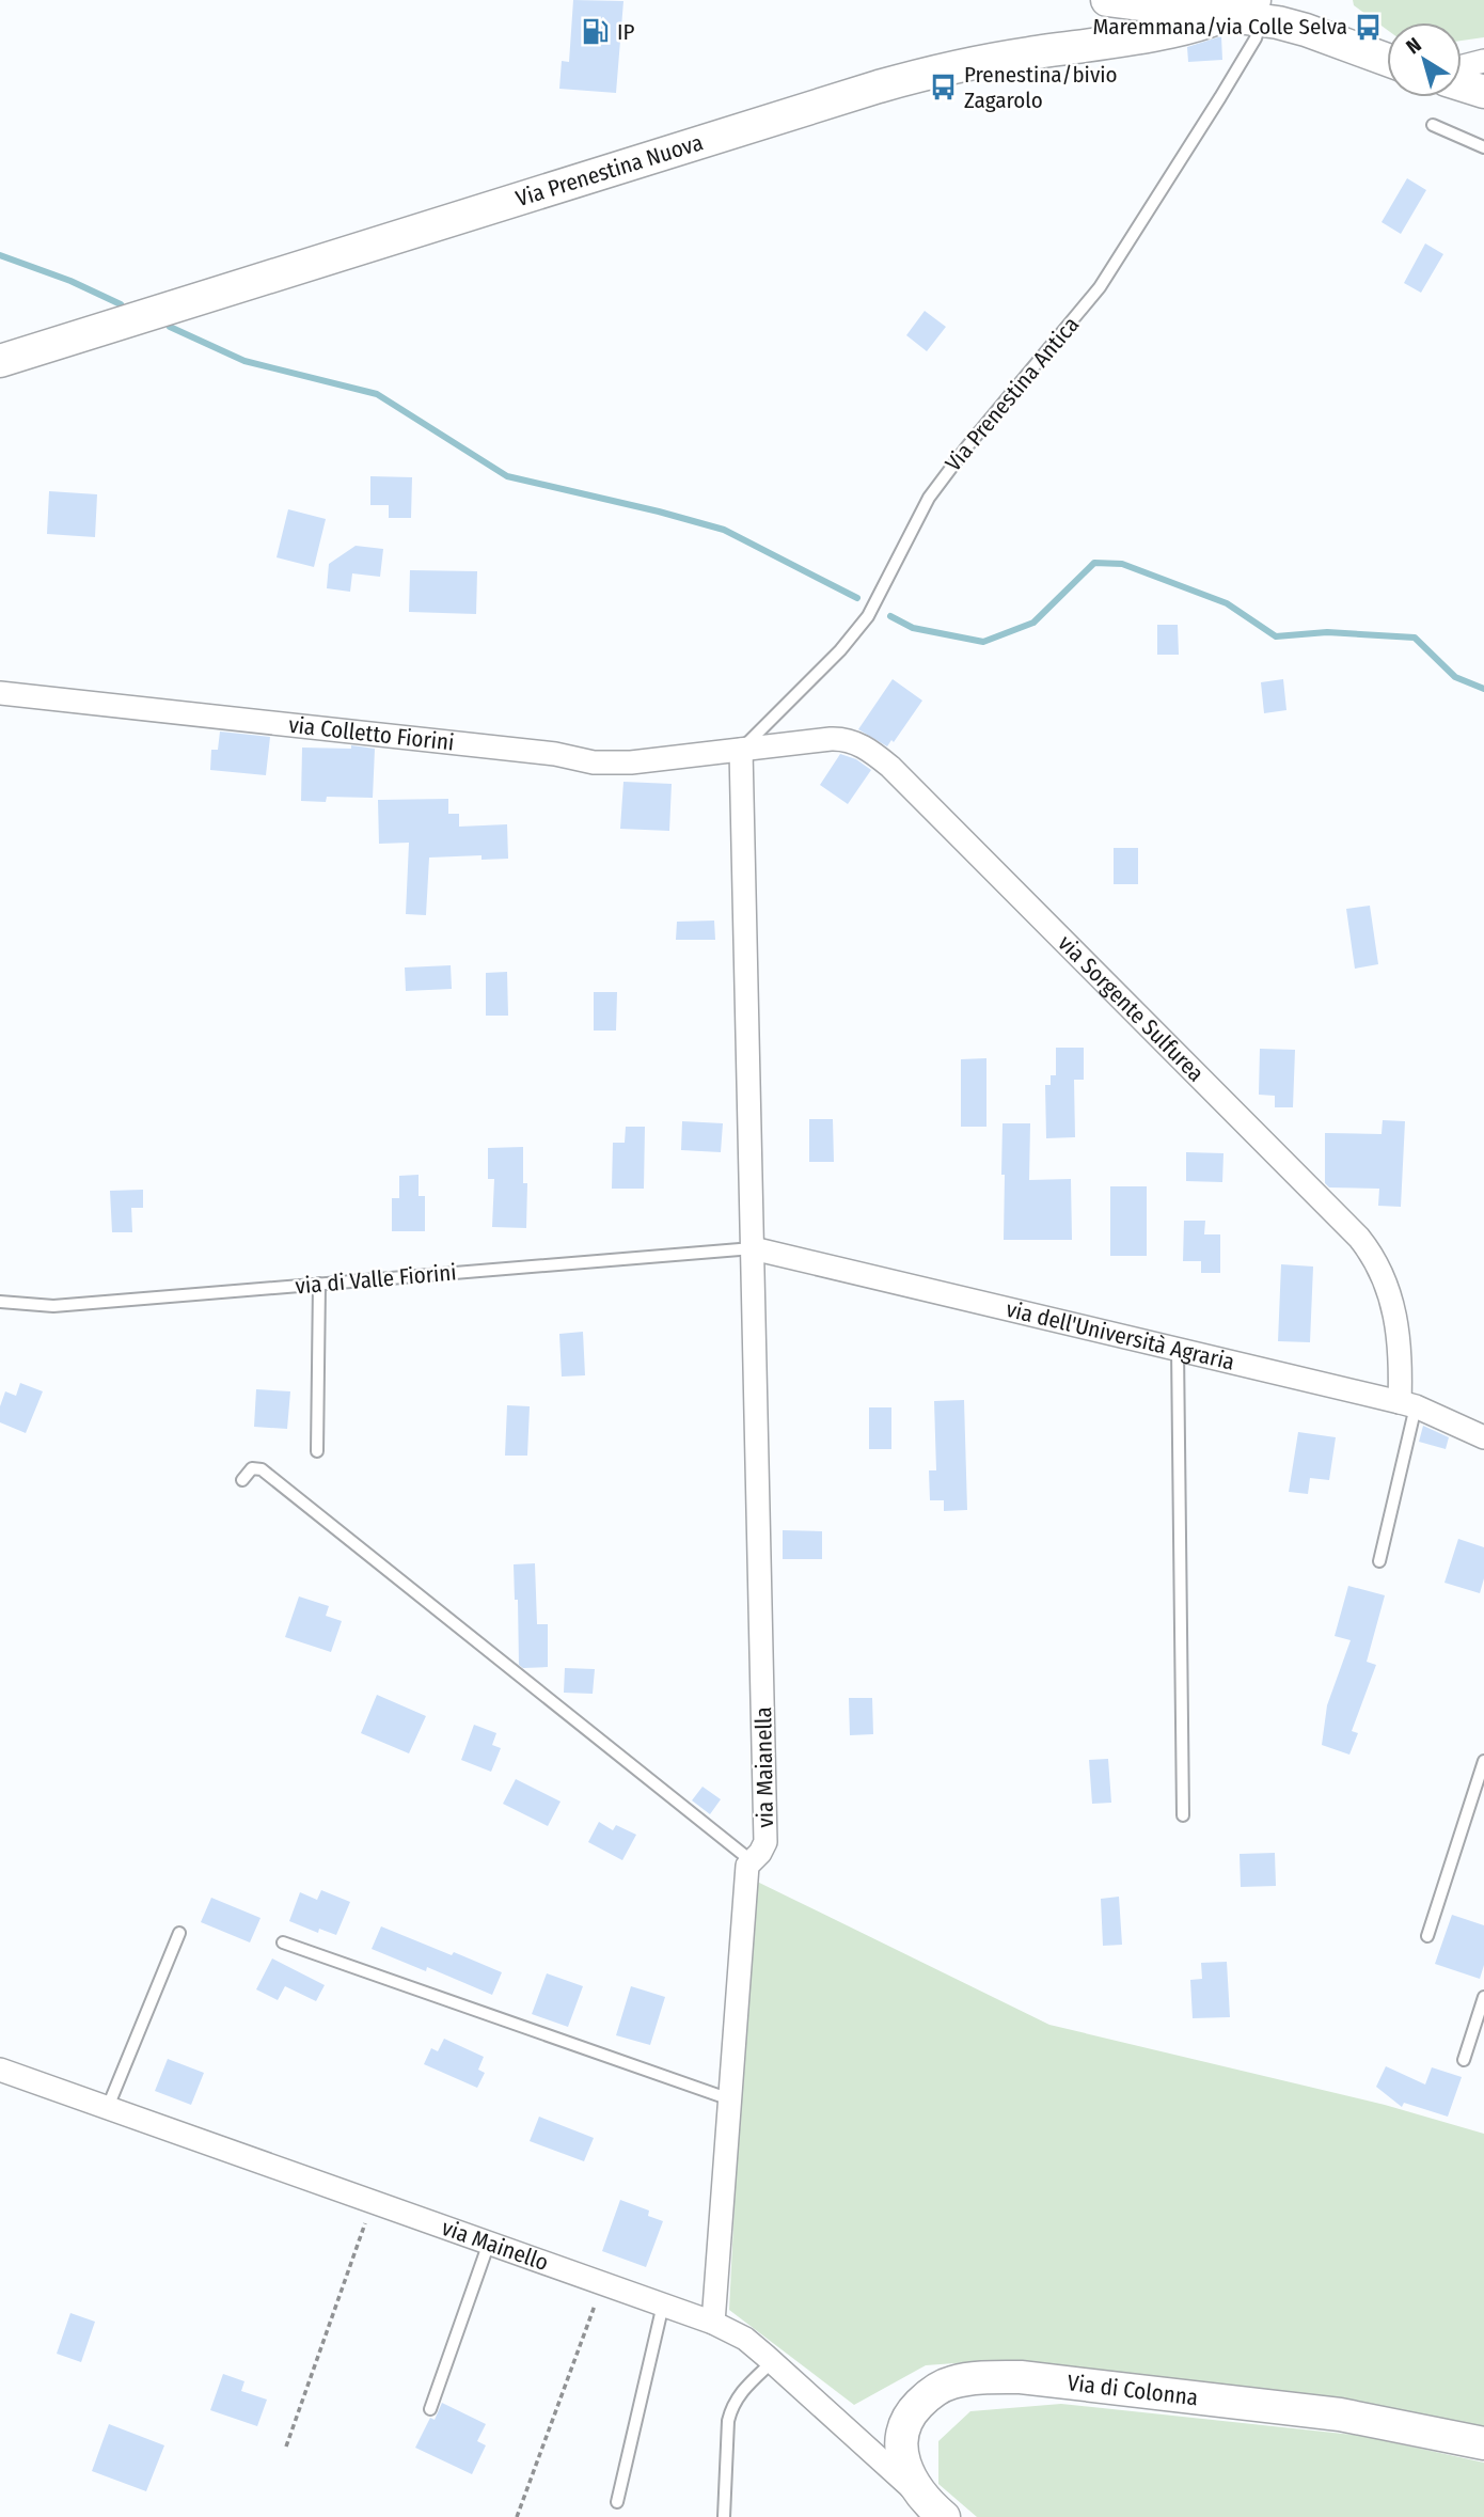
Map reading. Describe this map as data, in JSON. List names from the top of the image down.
{
  "streets": {
    "main road": ["Via Prenestina Nuova", "Via di Colonna"],
    "street": [
      "via Colletto Fiorini",
      "via Sorgente Sulfurea",
      "via dell'Università Agraria",
      "via Maianella",
      "via Mainello"
    ],
    "lane": ["Via Prenestina Antica", "via di Valle Fiorini"]
  },
  "crossings": [
    ["Via Prenestina Nuova", "Via Prenestina Antica"],
    ["Via Prenestina Antica", "via Colletto Fiorini"],
    ["Via Prenestina Antica", "via Sorgente Sulfurea"],
    ["Via Prenestina Antica", "via Maianella"],
    ["via Colletto Fiorini", "via Sorgente Sulfurea"],
    ["via Colletto Fiorini", "via Maianella"],
    ["via Sorgente Sulfurea", "via dell'Università Agraria"],
    ["via Sorgente Sulfurea", "via Maianella"],
    ["via di Valle Fiorini", "via dell'Università Agraria"],
    ["via di Valle Fiorini", "via Maianella"],
    ["via dell'Università Agraria", "via Maianella"],
    ["via Maianella", "via Mainello"],
    ["via Mainello", "Via di Colonna"]
  ],
  "places": {
    "bus stop": ["Maremmana/via Colle Selva", "Prenestina/bivio Zagarolo"],
    "fuel station": ["IP"]
  },
  "north": "top left"
}
